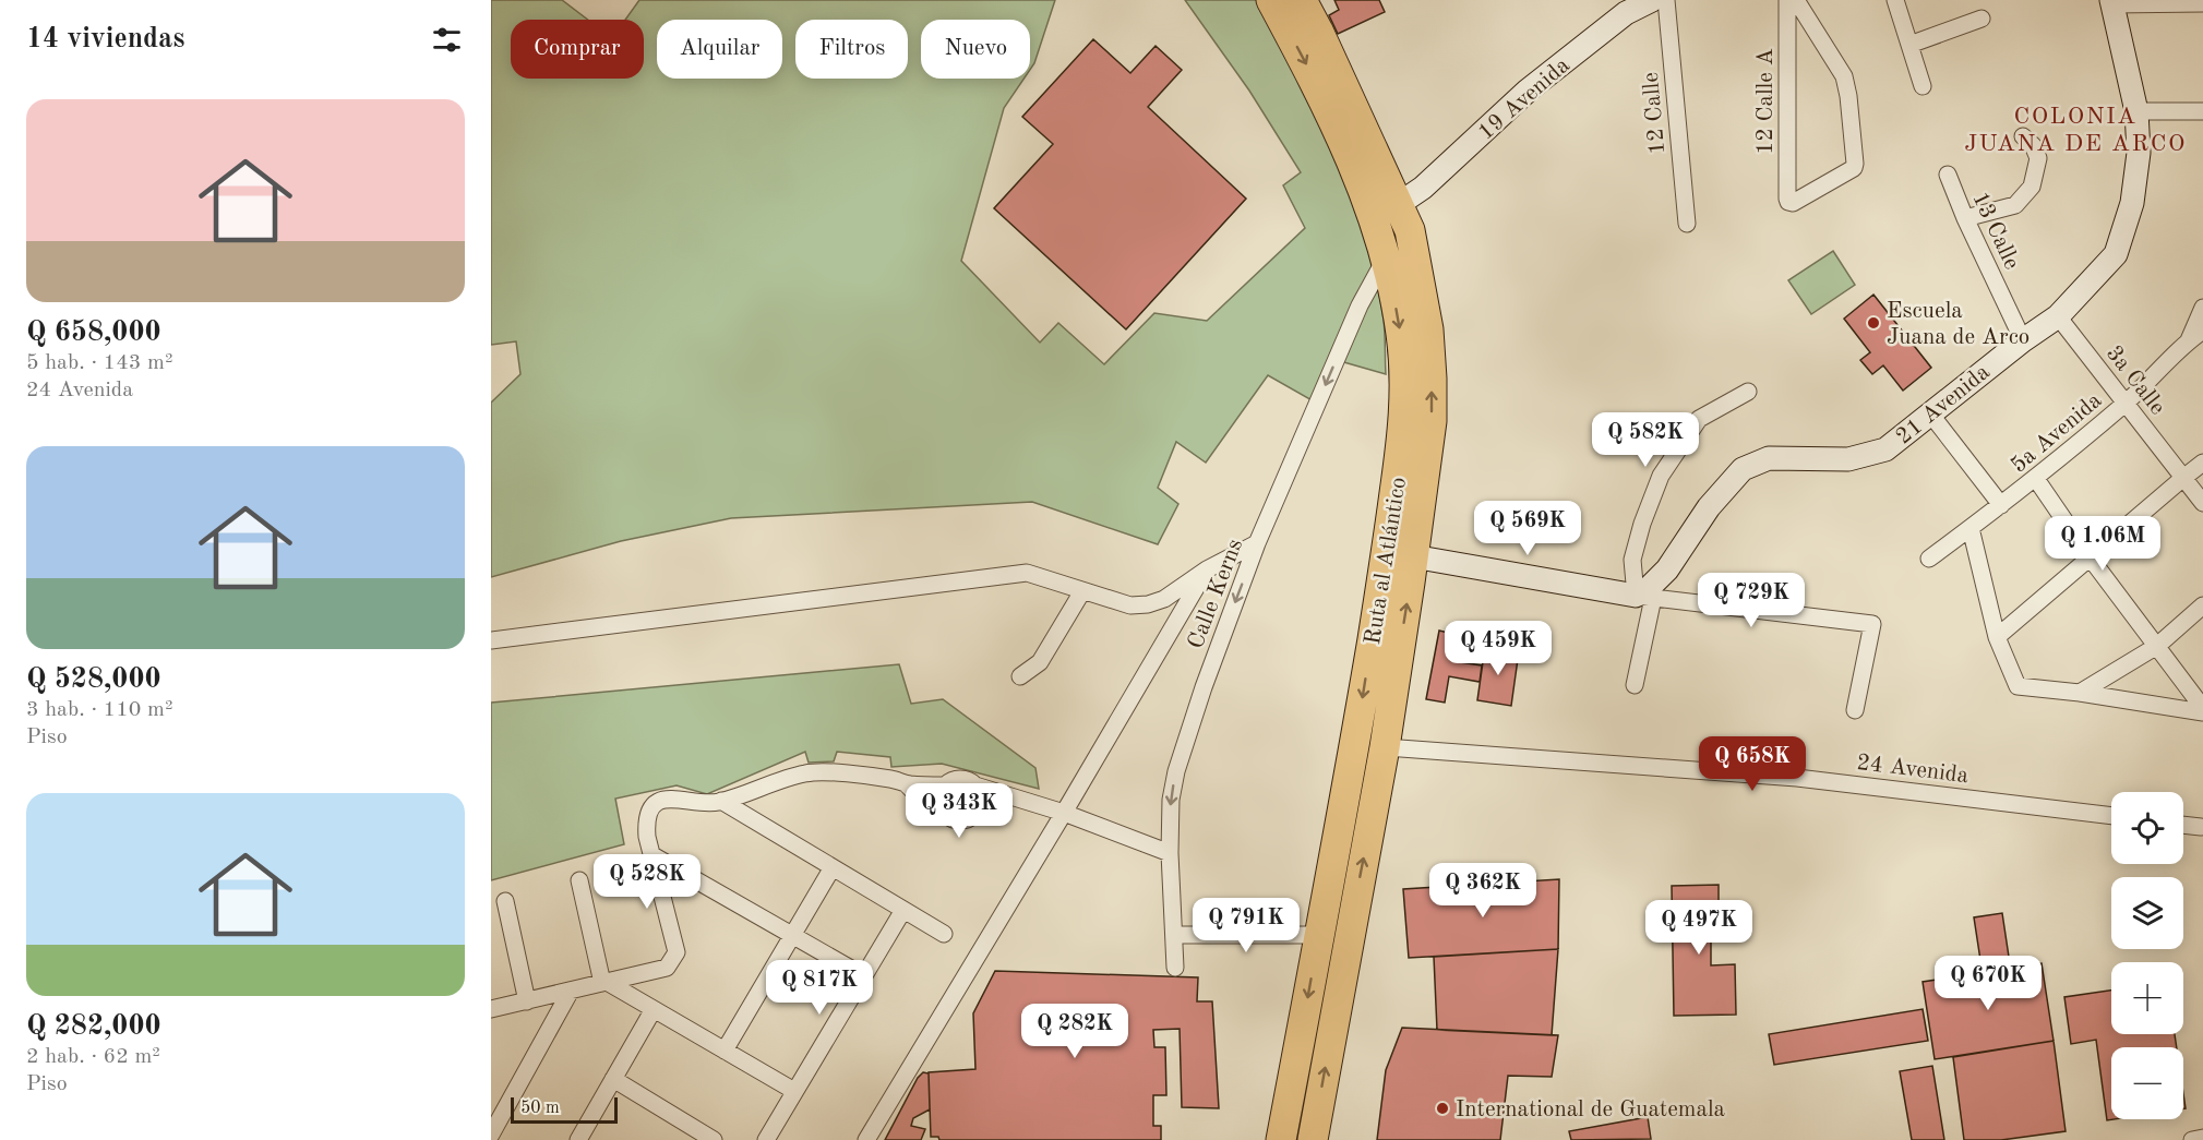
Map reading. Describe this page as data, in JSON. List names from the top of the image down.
{
  "streets": {
    "highway": ["Ruta al Atlántico"],
    "street": [
      "19 Avenida",
      "12 Calle A",
      "12 Calle",
      "13 Calle",
      "3a Calle",
      "21 Avenida",
      "5a Avenida",
      "Calle Kerns",
      "24 Avenida"
    ]
  },
  "crossings": [
    ["19 Avenida", "Ruta al Atlántico"],
    ["13 Calle", "21 Avenida"],
    ["3a Calle", "21 Avenida"],
    ["3a Calle", "5a Avenida"],
    ["Ruta al Atlántico", "Calle Kerns"],
    ["Ruta al Atlántico", "24 Avenida"]
  ],
  "districts": ["COLONIA JUANA DE ARCO"],
  "places": ["Escuela Juana de Arco", "International de Guatemala"],
  "scale_bar": "50 m",
  "page": {
    "heading": "14 viviendas",
    "chip": [
      "Comprar",
      "Alquilar",
      "Filtros",
      "Nuevo"
    ],
    "list": [
      {
        "name": "Q 658,000",
        "note": "5 hab. · 143 m² · 24 Avenida"
      },
      {
        "name": "Q 528,000",
        "note": "3 hab. · 110 m² · Piso"
      },
      {
        "name": "Q 282,000",
        "note": "2 hab. · 62 m² · Piso"
      }
    ],
    "price": [
      "Q 582K",
      "Q 569K",
      "Q 1.06M",
      "Q 729K",
      "Q 459K",
      "Q 658K",
      "Q 343K",
      "Q 528K",
      "Q 362K",
      "Q 791K",
      "Q 497K",
      "Q 670K",
      "Q 817K",
      "Q 282K"
    ],
    "map_buttons": ["+", "−"],
    "scale": "50 m"
  }
}
